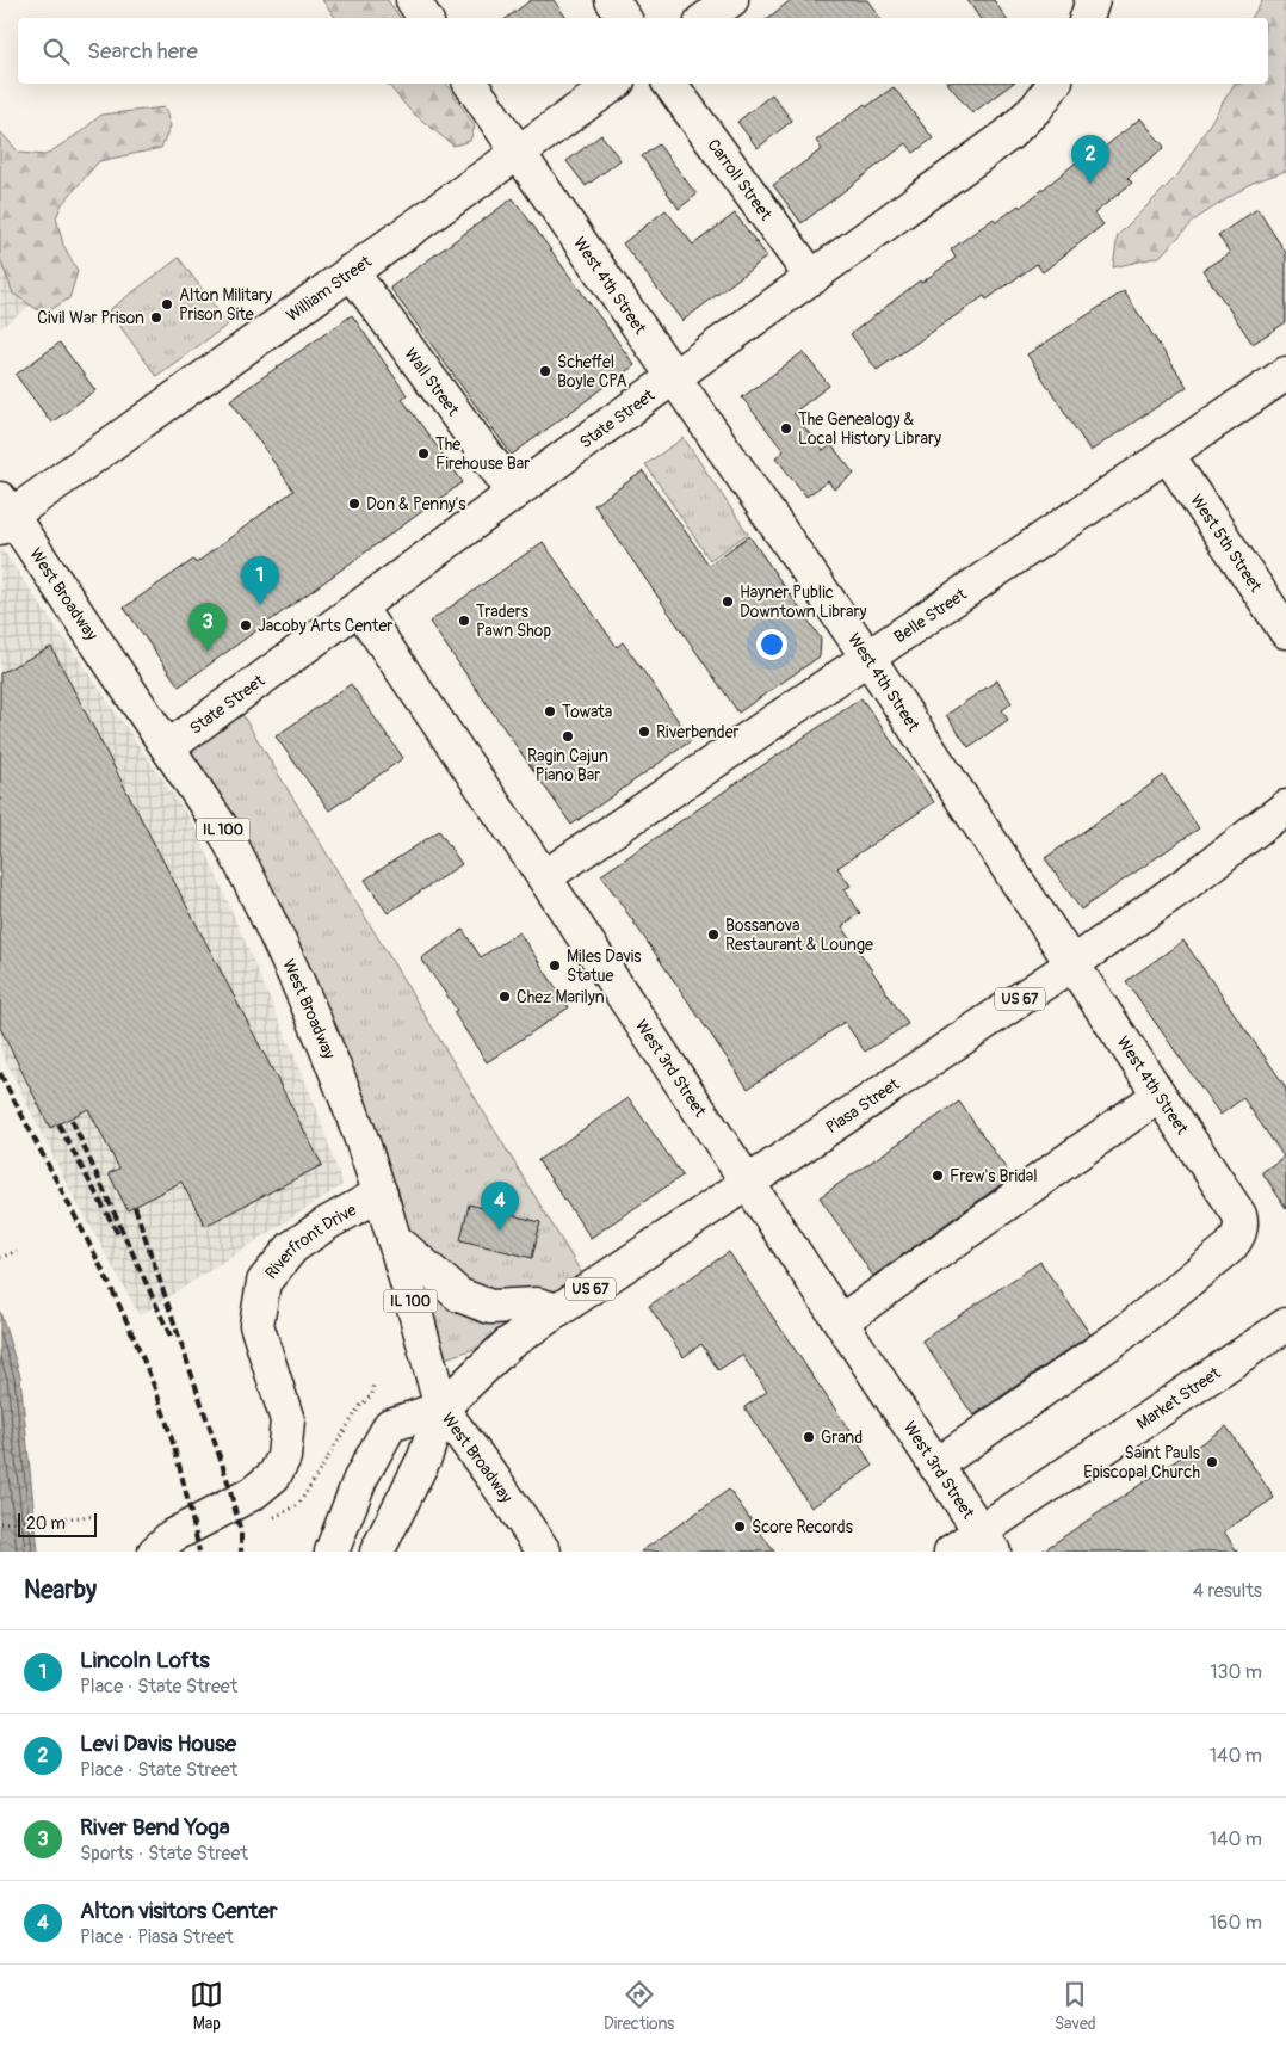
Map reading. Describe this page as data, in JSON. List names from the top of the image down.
{
  "streets": {
    "main road": [
      "Carroll Street",
      "West 4th Street",
      "William Street",
      "Wall Street",
      "State Street",
      "West 5th Street",
      "West Broadway",
      "Belle Street",
      "IL 100",
      "US 67",
      "West 3rd Street",
      "Piasa Street",
      "Riverfront Drive",
      "Market Street"
    ]
  },
  "crossings": [
    ["Carroll Street", "State Street"],
    ["West 4th Street", "William Street"],
    ["West 4th Street", "State Street"],
    ["West 4th Street", "Belle Street"],
    ["West 4th Street", "West 3rd Street"],
    ["West 4th Street", "Piasa Street"],
    ["William Street", "Wall Street"],
    ["William Street", "West Broadway"],
    ["Wall Street", "State Street"],
    ["State Street", "West Broadway"],
    ["State Street", "West 3rd Street"],
    ["West 5th Street", "Belle Street"],
    ["West Broadway", "US 67"],
    ["West Broadway", "Piasa Street"],
    ["West Broadway", "Riverfront Drive"],
    ["Belle Street", "West 3rd Street"],
    ["US 67", "Piasa Street"],
    ["West 3rd Street", "Piasa Street"],
    ["West 3rd Street", "Market Street"]
  ],
  "places": [
    "Alton Military Prison Site",
    "Civil War Prison",
    "Scheffel Boyle CPA",
    "The Genealogy & Local History Library",
    "The Firehouse Bar",
    "Don & Penny's",
    "Hayner Public Downtown Library",
    "Traders Pawn Shop",
    "Jacoby Arts Center",
    "Towata",
    "Riverbender",
    "Ragin Cajun Piano Bar",
    "Bossanova Restaurant & Lounge",
    "Miles Davis Statue",
    "Chez Marilyn",
    "Frew's Bridal",
    "Grand",
    "Saint Pauls Episcopal Church",
    "Score Records"
  ],
  "scale_bar": "20 m",
  "page": {
    "search": "Search here",
    "pins": [
      "2",
      "1",
      "3",
      "4"
    ],
    "scale": "20 m",
    "heading": ["Nearby", "4 results"],
    "list": [
      {
        "mark": "1",
        "name": "Lincoln Lofts",
        "note": "Place · State Street",
        "value": "130 m"
      },
      {
        "mark": "2",
        "name": "Levi Davis House",
        "note": "Place · State Street",
        "value": "140 m"
      },
      {
        "mark": "3",
        "name": "River Bend Yoga",
        "note": "Sports · State Street",
        "value": "140 m"
      },
      {
        "mark": "4",
        "name": "Alton visitors Center",
        "note": "Place · Piasa Street",
        "value": "160 m"
      }
    ],
    "nav": ["Map", "Directions", "Saved"]
  }
}
